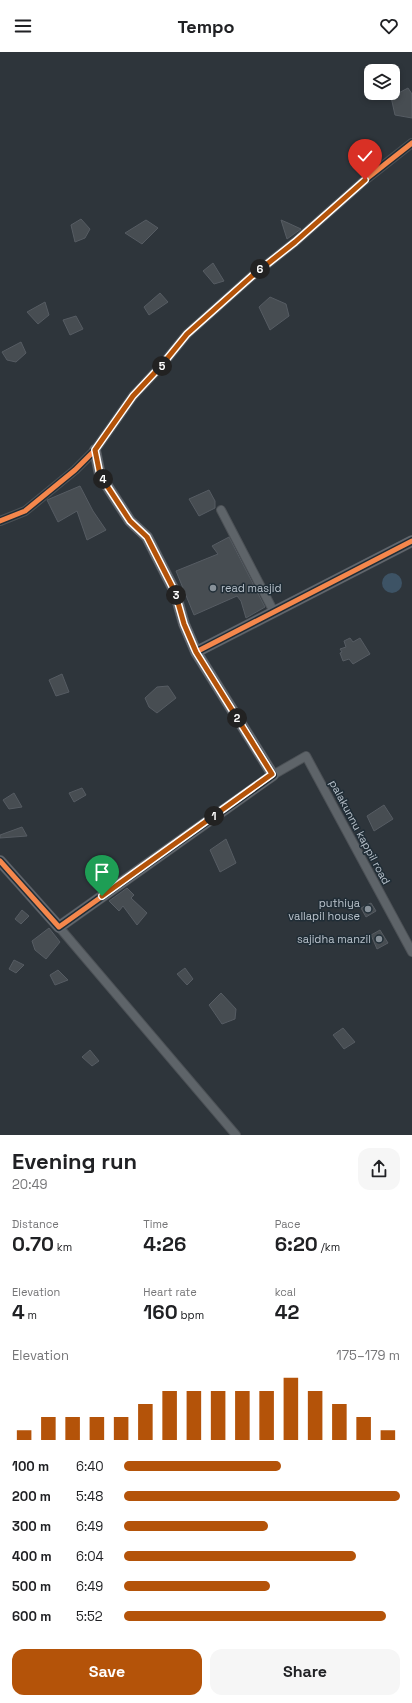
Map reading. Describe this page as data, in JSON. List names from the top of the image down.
{
  "streets": {
    "street": ["palakunnu kappil road"]
  },
  "places": ["read masjid", "puthiya vallapil house", "sajidha manzil"],
  "page": {
    "header": "Tempo",
    "pins": [
      "6",
      "5",
      "4",
      "3",
      "2",
      "1"
    ],
    "heading": ["Evening run", "20:49"],
    "stats": [
      ["Distance", "0.70 km"],
      ["Time", "4:26"],
      ["Pace", "6:20 /km"],
      ["Elevation", "4 m"],
      ["Heart rate", "160 bpm"],
      ["kcal", "42"]
    ],
    "chart": ["Elevation", "175–179 m"],
    "list": [
      {
        "name": "100 m",
        "note": "6:40"
      },
      {
        "name": "200 m",
        "note": "5:48"
      },
      {
        "name": "300 m",
        "note": "6:49"
      },
      {
        "name": "400 m",
        "note": "6:04"
      },
      {
        "name": "500 m",
        "note": "6:49"
      },
      {
        "name": "600 m",
        "note": "5:52"
      }
    ],
    "buttons": ["Save", "Share"]
  }
}
